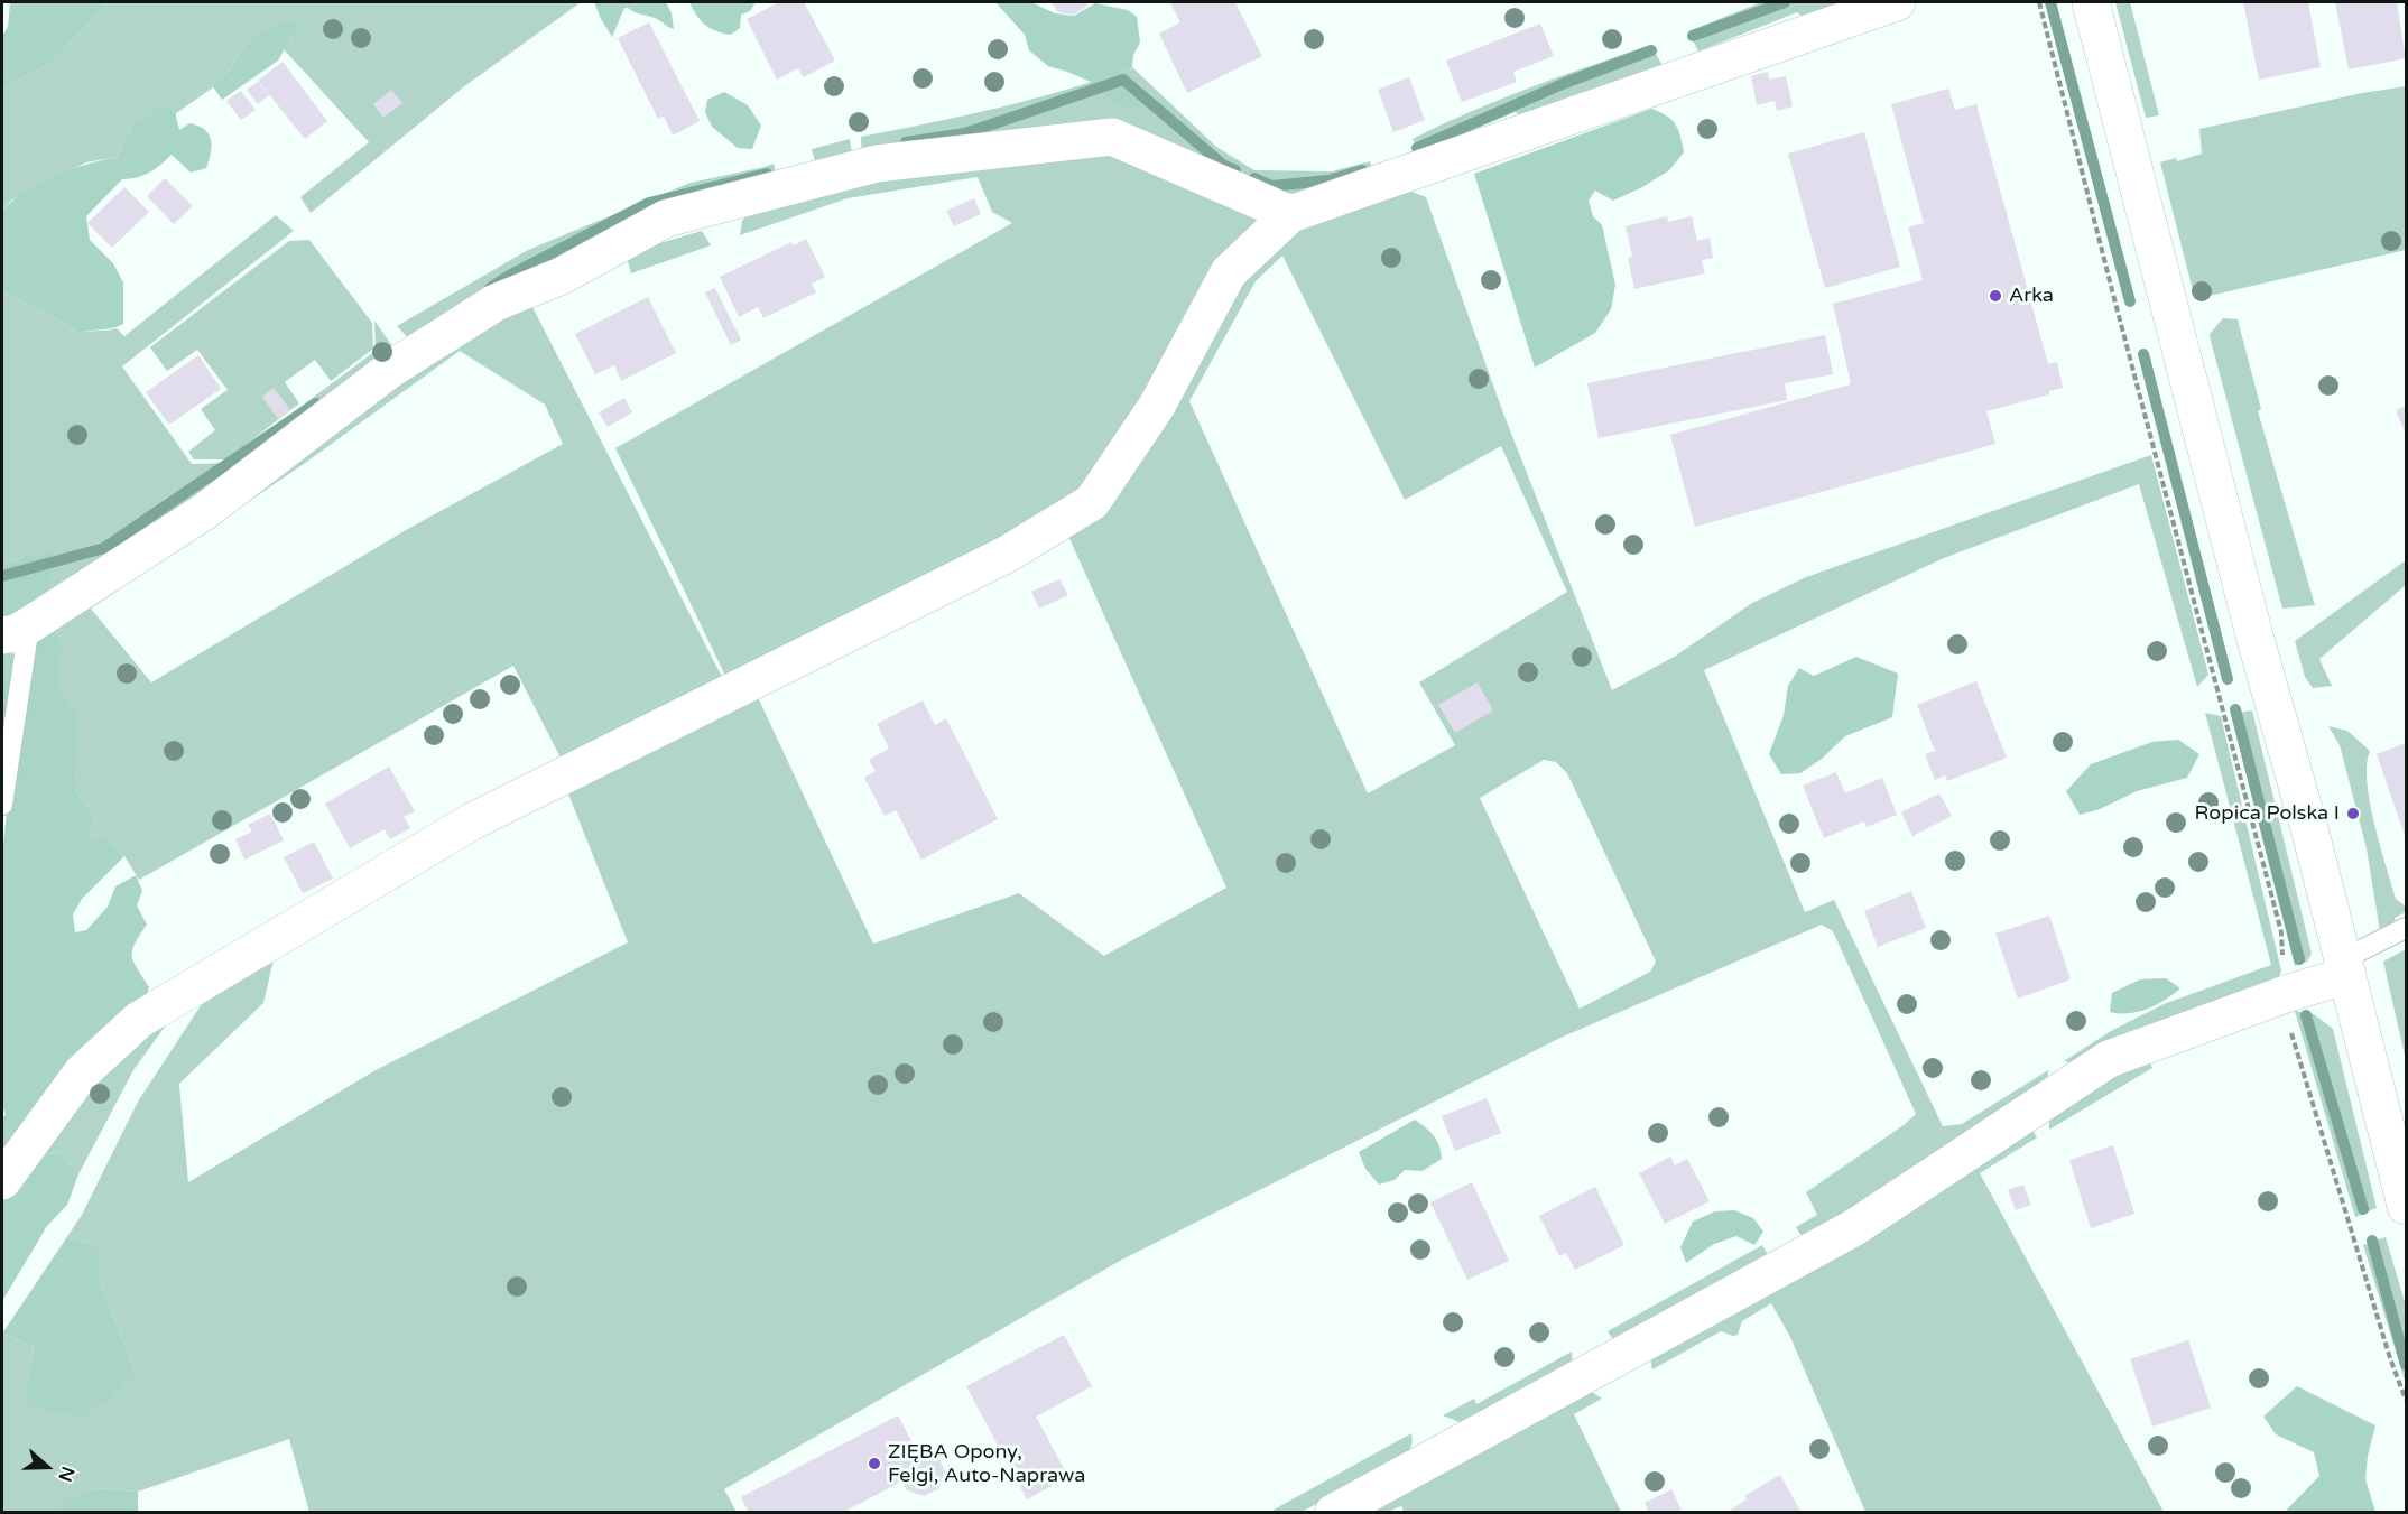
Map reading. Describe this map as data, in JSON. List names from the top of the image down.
{
  "places": ["Arka", "Ropica Polska I", "ZIĘBA Opony, Felgi, Auto-Naprawa"],
  "north": "right"
}
